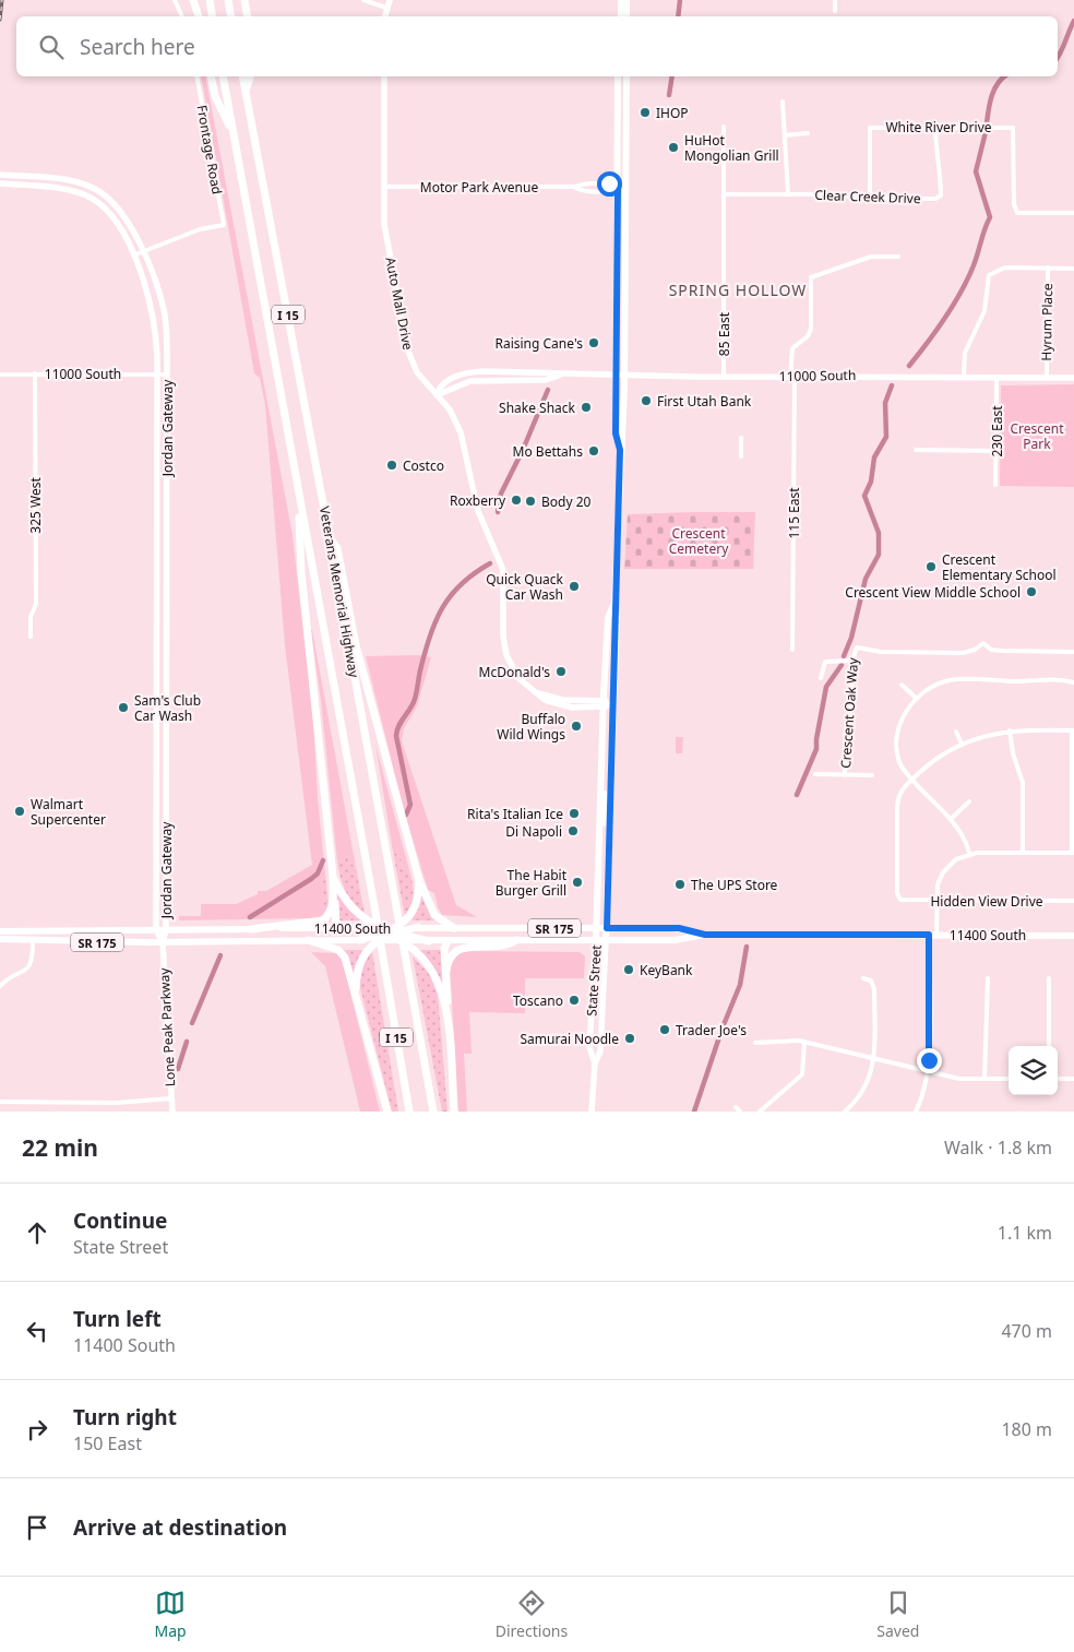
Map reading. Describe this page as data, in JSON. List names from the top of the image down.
{
  "streets": {
    "highway": ["I 15", "Veterans Memorial Highway"],
    "main road": [
      "Auto Mall Drive",
      "11000 South",
      "Jordan Gateway",
      "11400 South",
      "SR 175",
      "State Street",
      "Lone Peak Parkway"
    ],
    "street": [
      "White River Drive",
      "Frontage Road",
      "Motor Park Avenue",
      "Clear Creek Drive",
      "Hyrum Place",
      "85 East",
      "230 East",
      "325 West",
      "115 East",
      "Crescent Oak Way",
      "Hidden View Drive"
    ]
  },
  "crossings": [
    ["White River Drive", "Clear Creek Drive"],
    ["Frontage Road", "Jordan Gateway"],
    ["Motor Park Avenue", "Auto Mall Drive"],
    ["Motor Park Avenue", "State Street"],
    ["Clear Creek Drive", "85 East"],
    ["Auto Mall Drive", "11000 South"],
    ["Auto Mall Drive", "State Street"],
    ["Hyrum Place", "11000 South"],
    ["85 East", "11000 South"],
    ["11000 South", "Jordan Gateway"],
    ["11000 South", "230 East"],
    ["11000 South", "325 West"],
    ["11000 South", "115 East"],
    ["11000 South", "State Street"],
    ["Jordan Gateway", "11400 South"],
    ["Jordan Gateway", "Lone Peak Parkway"],
    ["11400 South", "State Street"],
    ["11400 South", "Lone Peak Parkway"]
  ],
  "districts": ["SPRING HOLLOW"],
  "parks": ["Crescent Park", "Crescent Cemetery"],
  "places": [
    "IHOP",
    "HuHot Mongolian Grill",
    "Raising Cane's",
    "First Utah Bank",
    "Shake Shack",
    "Mo Bettahs",
    "Costco",
    "Roxberry",
    "Body 20",
    "Crescent Elementary School",
    "Quick Quack Car Wash",
    "Crescent View Middle School",
    "McDonald's",
    "Sam's Club Car Wash",
    "Buffalo Wild Wings",
    "Walmart Supercenter",
    "Rita's Italian Ice",
    "Di Napoli",
    "The Habit Burger Grill",
    "The UPS Store",
    "KeyBank",
    "Toscano",
    "Trader Joe's",
    "Samurai Noodle"
  ],
  "page": {
    "search": "Search here",
    "heading": ["22 min", "Walk · 1.8 km"],
    "list": [
      ["Continue", "State Street", "1.1 km"],
      ["Turn left", "11400 South", "470 m"],
      ["Turn right", "150 East", "180 m"],
      "Arrive at destination"
    ],
    "nav": ["Map", "Directions", "Saved"]
  }
}
